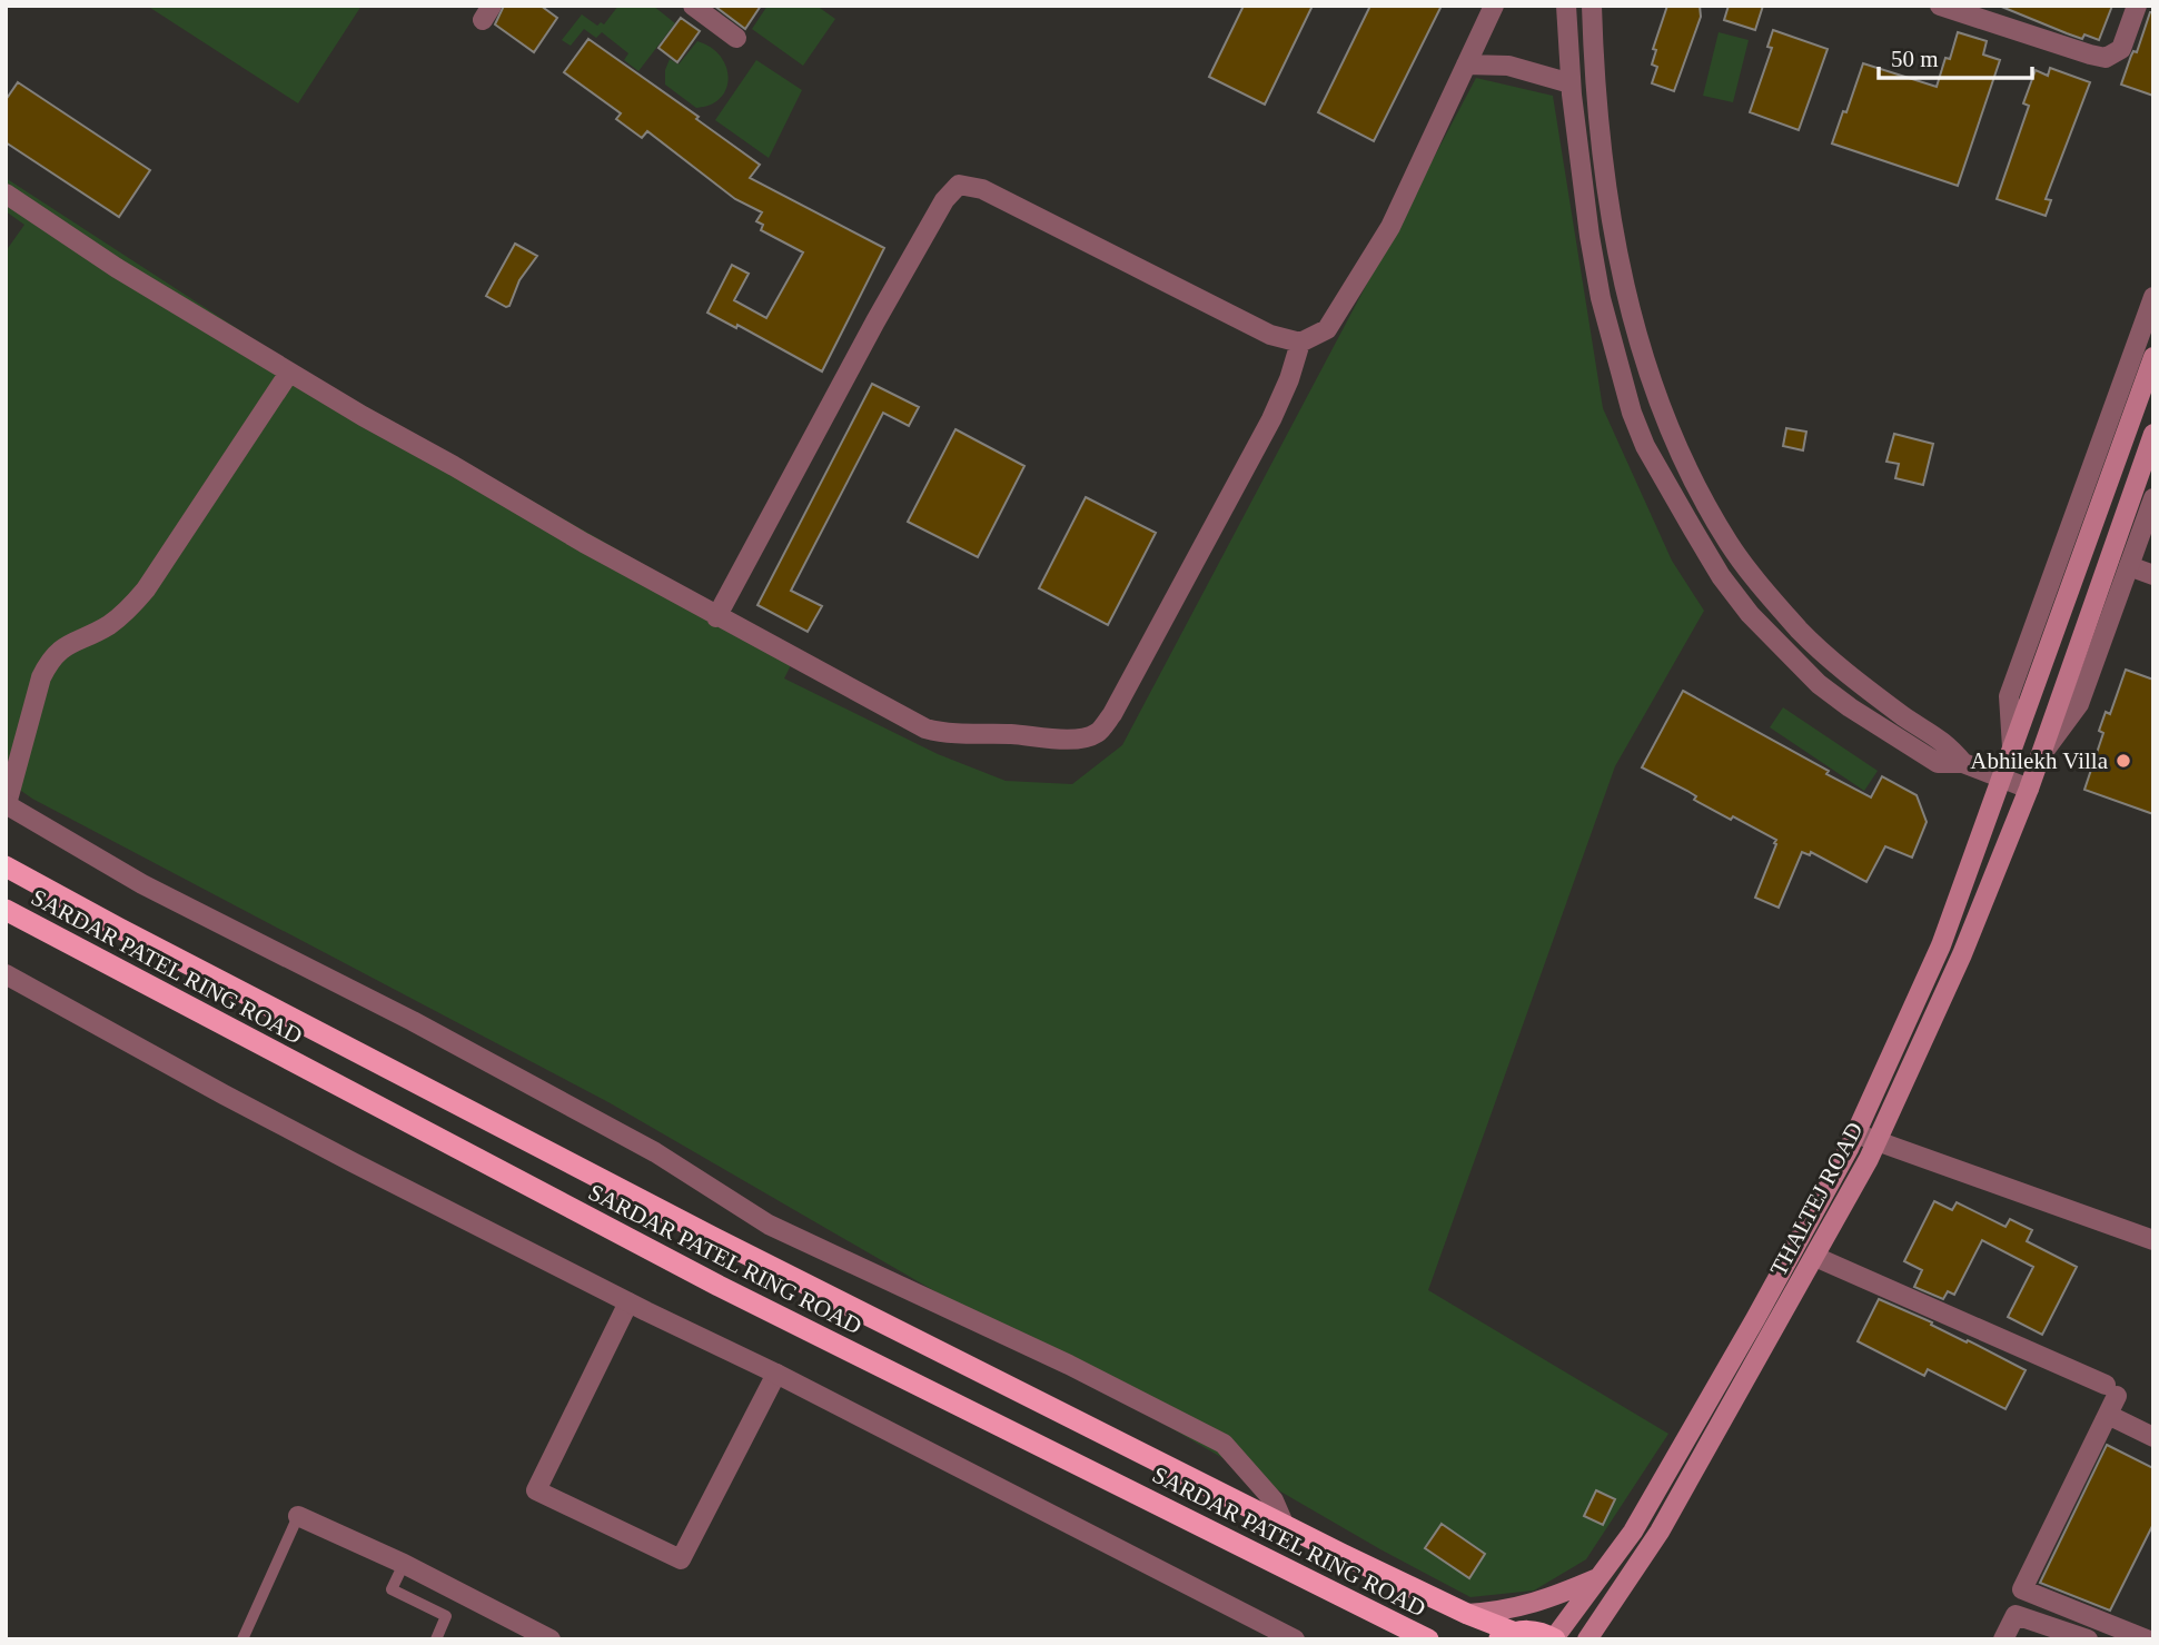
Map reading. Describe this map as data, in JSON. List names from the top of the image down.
{
  "streets": {
    "highway": ["SARDAR PATEL RING ROAD"],
    "main road": ["THALTEJ ROAD"]
  },
  "places": ["Abhilekh Villa"],
  "scale_bar": "50 m"
}
